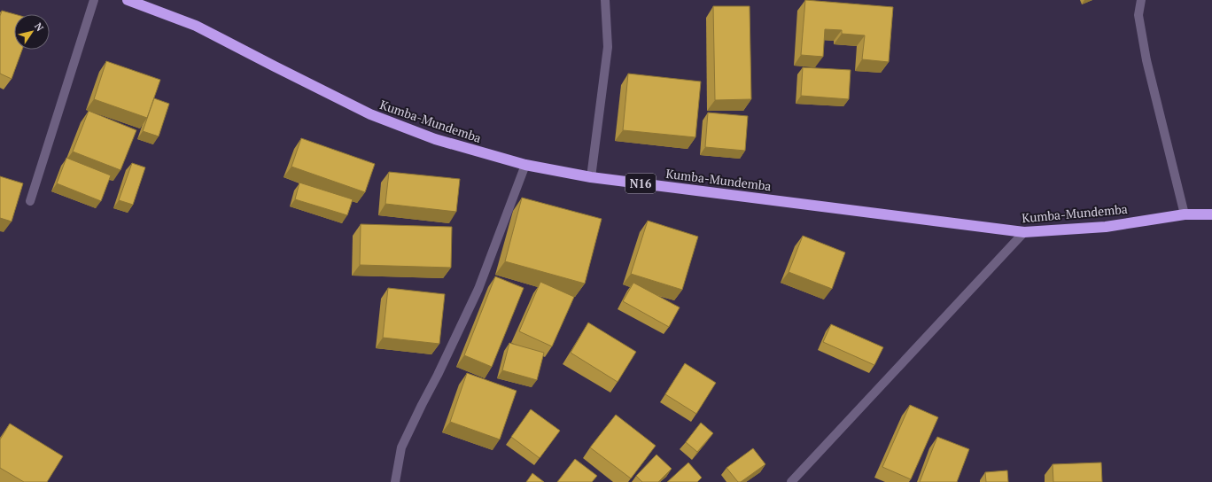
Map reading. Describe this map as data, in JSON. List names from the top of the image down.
{
  "streets": {
    "highway": ["Kumba-Mundemba", "N16"]
  },
  "north": "top right"
}
